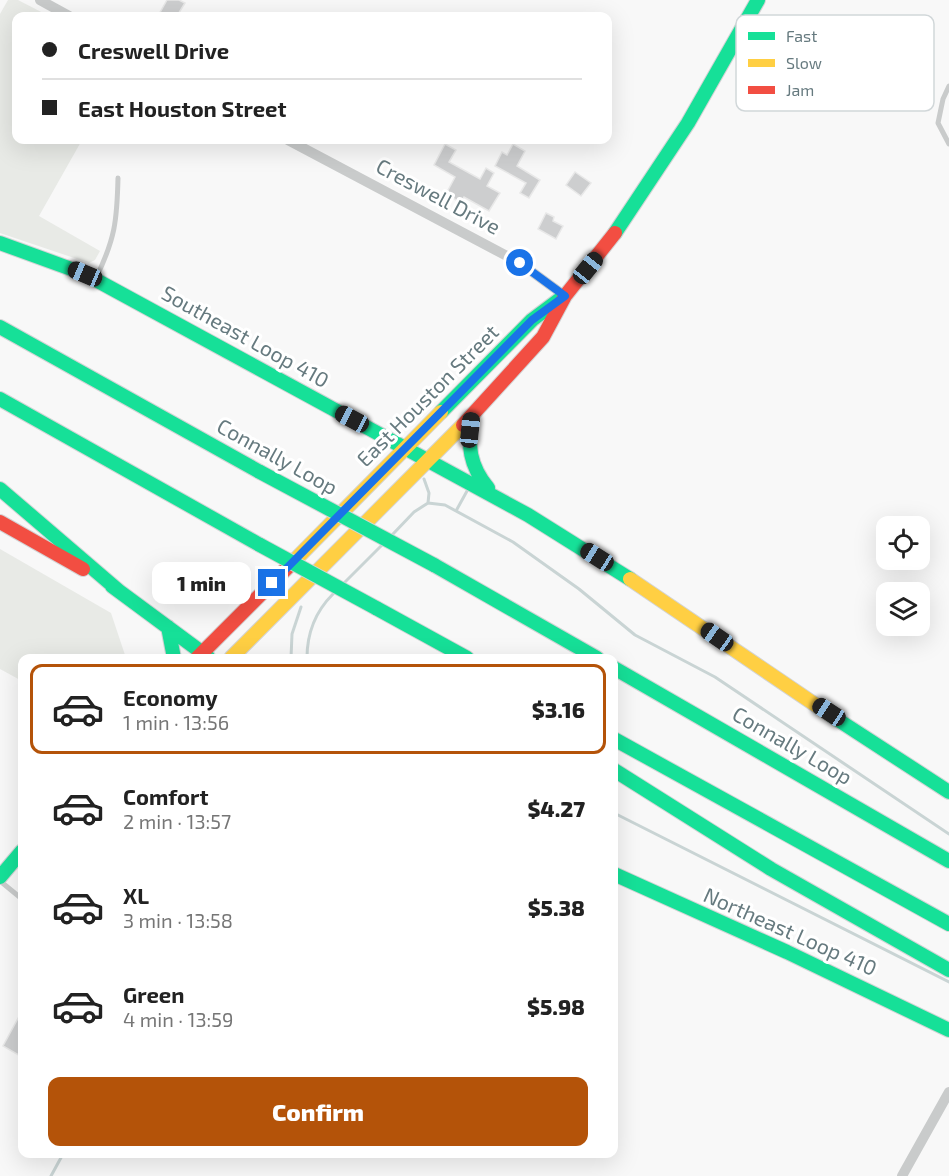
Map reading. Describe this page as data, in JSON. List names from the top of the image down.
{
  "streets": {
    "main road": [
      "Southeast Loop 410",
      "East Houston Street",
      "Connally Loop",
      "Northeast Loop 410"
    ],
    "street": ["Creswell Drive"]
  },
  "crossings": [
    ["Creswell Drive", "East Houston Street"],
    ["Southeast Loop 410", "East Houston Street"]
  ],
  "legend": ["Fast", "Slow", "Jam"],
  "page": {
    "banner": ["Creswell Drive", "East Houston Street"],
    "bubble": "1 min",
    "list": [
      {
        "name": "Economy",
        "note": "1 min · 13:56",
        "value": "$3.16"
      },
      {
        "name": "Comfort",
        "note": "2 min · 13:57",
        "value": "$4.27"
      },
      {
        "name": "XL",
        "note": "3 min · 13:58",
        "value": "$5.38"
      },
      {
        "name": "Green",
        "note": "4 min · 13:59",
        "value": "$5.98"
      }
    ],
    "buttons": "Confirm"
  }
}
